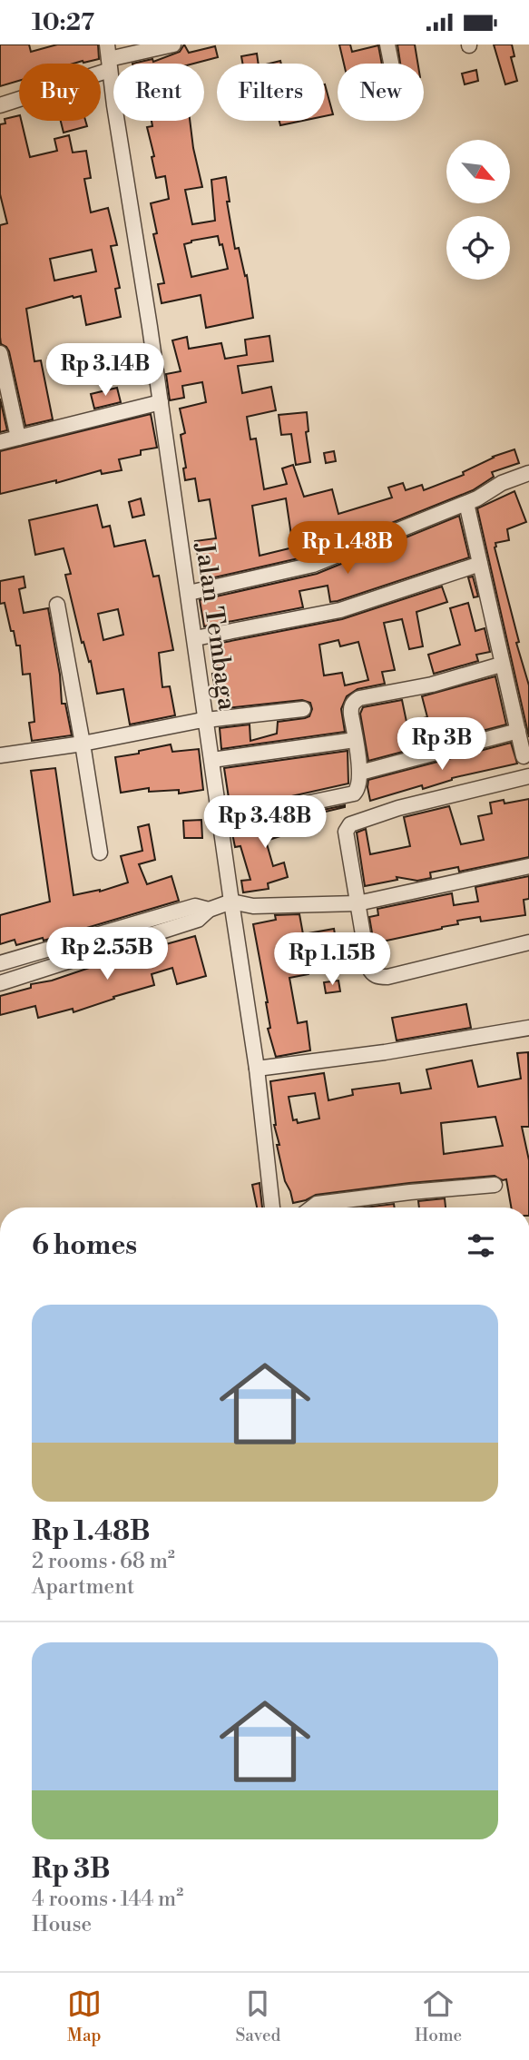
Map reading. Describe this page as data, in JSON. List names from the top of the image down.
{
  "streets": {
    "street": ["Jalan Tembaga"]
  },
  "north": "bottom right",
  "page": {
    "status": "10:27",
    "chip": [
      "Buy",
      "Rent",
      "Filters",
      "New"
    ],
    "price": [
      "Rp 3.14B",
      "Rp 1.48B",
      "Rp 3B",
      "Rp 3.48B",
      "Rp 2.55B",
      "Rp 1.15B"
    ],
    "heading": "6 homes",
    "list": [
      {
        "name": "Rp 1.48B",
        "note": "2 rooms · 68 m² · Apartment"
      },
      {
        "name": "Rp 3B",
        "note": "4 rooms · 144 m² · House"
      }
    ],
    "tabs": ["Map", "Saved", "Home"]
  }
}
